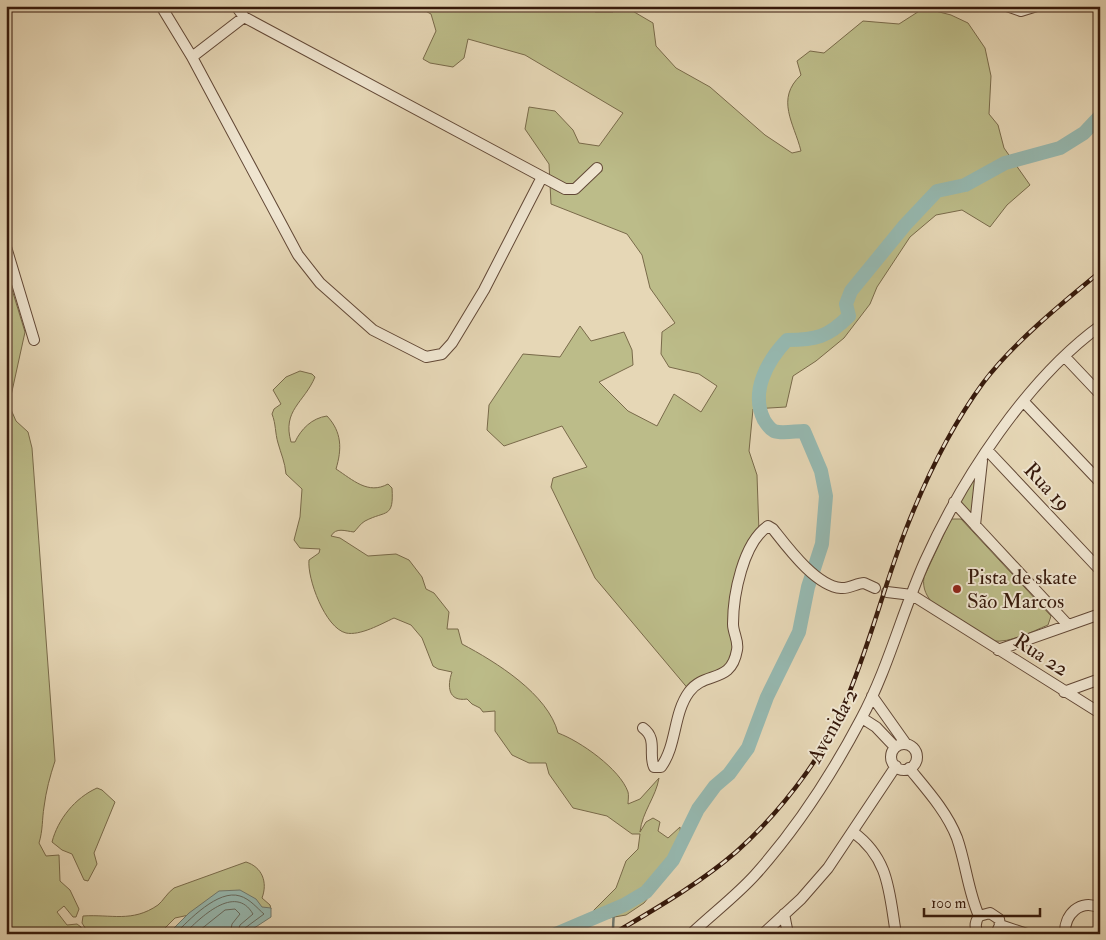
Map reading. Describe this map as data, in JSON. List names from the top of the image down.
{
  "streets": {
    "street": ["Rua 19", "Rua 22", "Avenida 2"]
  },
  "crossings": [
    ["Rua 19", "Avenida 2"],
    ["Rua 22", "Avenida 2"]
  ],
  "places": ["Pista de skate São Marcos"],
  "scale_bar": "100 m"
}
